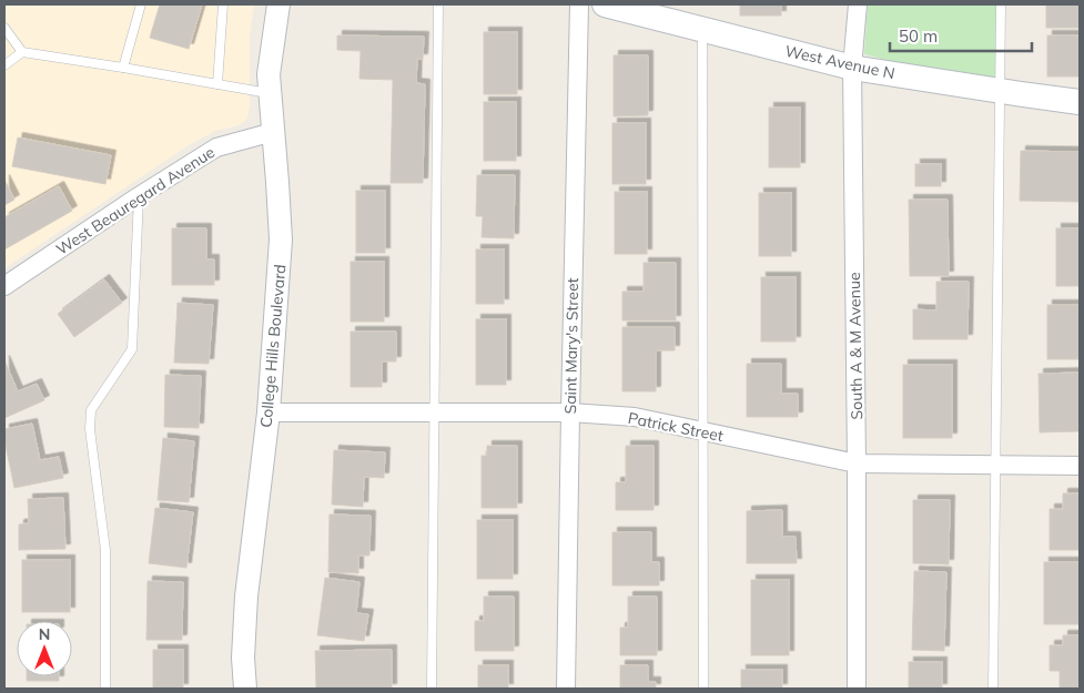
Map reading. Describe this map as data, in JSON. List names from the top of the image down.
{
  "streets": {
    "main road": ["West Avenue N"],
    "street": [
      "West Beauregard Avenue",
      "College Hills Boulevard",
      "Saint Mary's Street",
      "South A & M Avenue",
      "Patrick Street"
    ]
  },
  "crossings": [
    ["West Avenue N", "South A & M Avenue"],
    ["West Beauregard Avenue", "College Hills Boulevard"],
    ["College Hills Boulevard", "Patrick Street"],
    ["Saint Mary's Street", "Patrick Street"],
    ["South A & M Avenue", "Patrick Street"]
  ],
  "scale_bar": "50 m",
  "north": "top"
}
